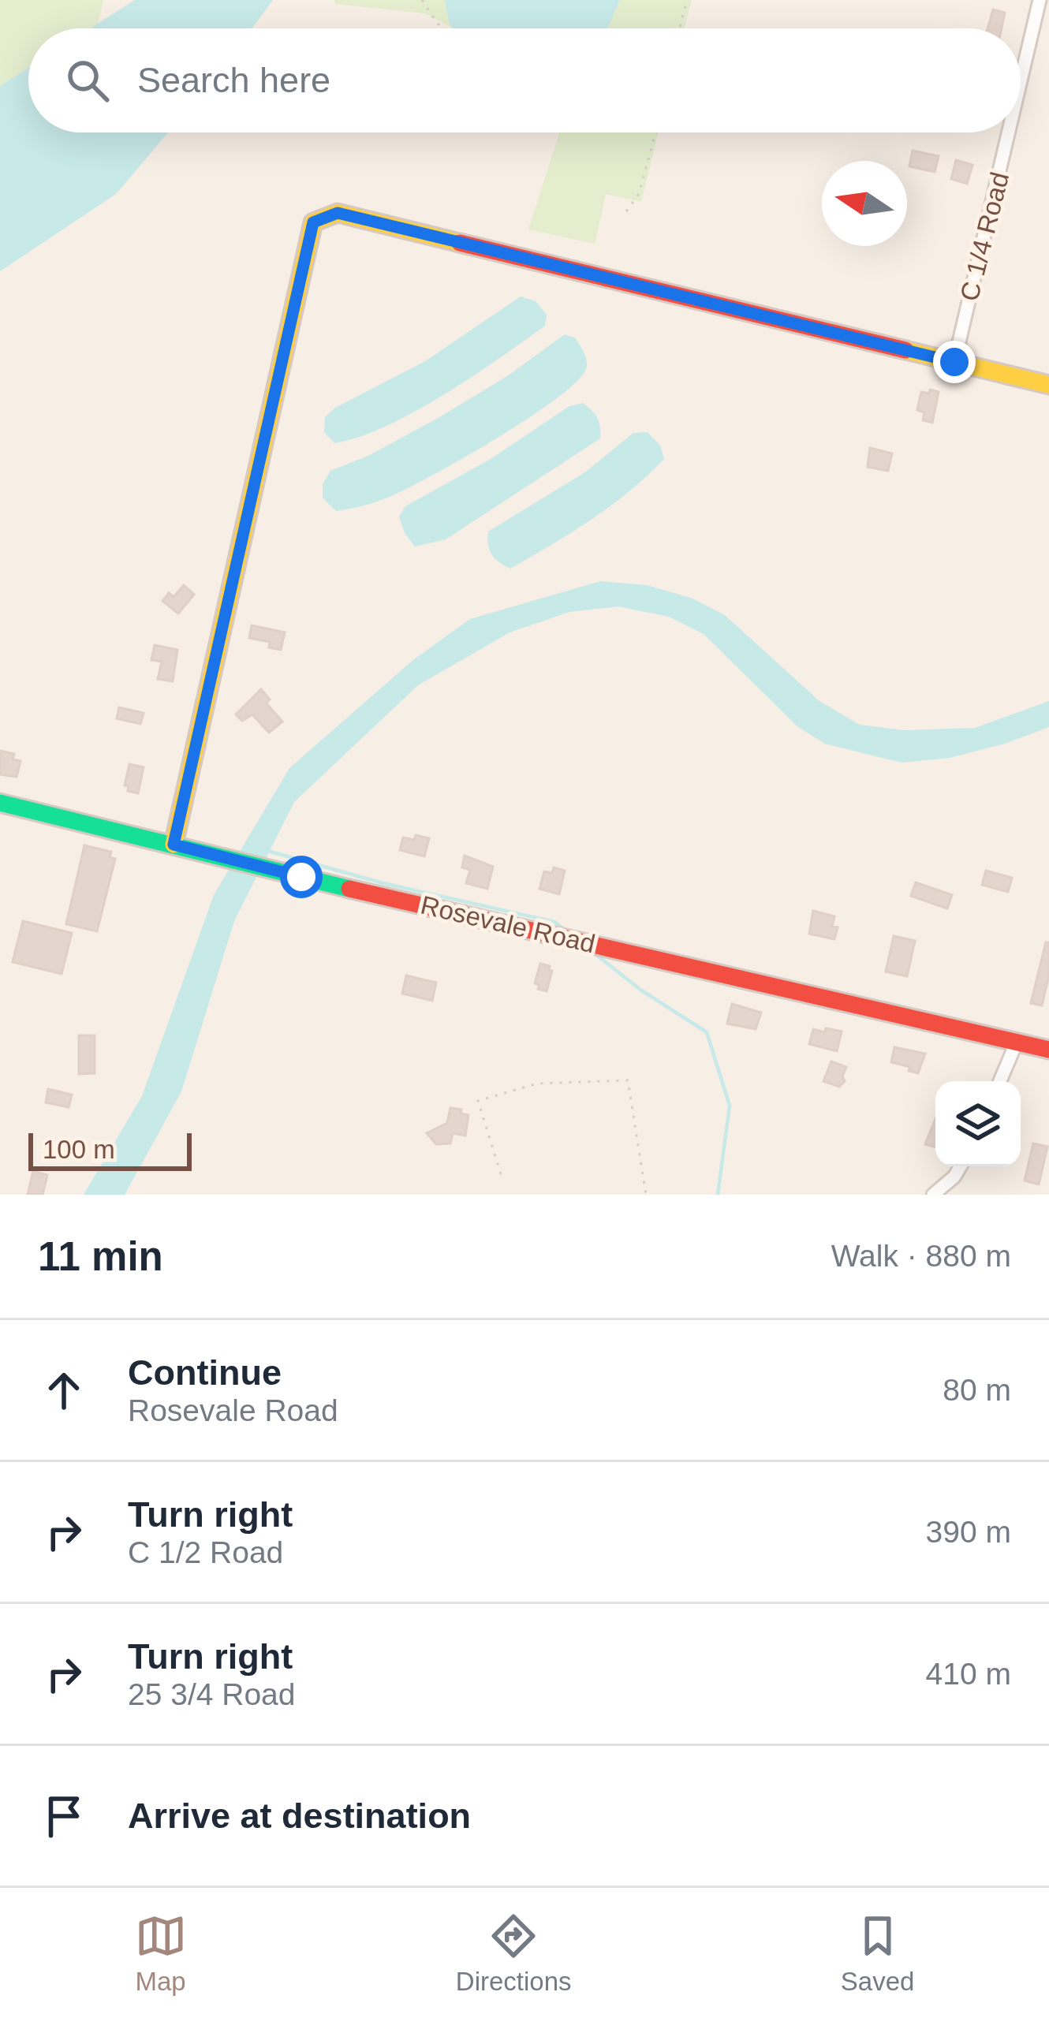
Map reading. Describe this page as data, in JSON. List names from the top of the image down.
{
  "streets": {
    "street": ["C 1/4 Road", "Rosevale Road"]
  },
  "scale_bar": "100 m",
  "north": "left",
  "page": {
    "search": "Search here",
    "scale": "100 m",
    "heading": ["11 min", "Walk · 880 m"],
    "list": [
      ["Continue", "Rosevale Road", "80 m"],
      ["Turn right", "C 1/2 Road", "390 m"],
      ["Turn right", "25 3/4 Road", "410 m"],
      "Arrive at destination"
    ],
    "nav": ["Map", "Directions", "Saved"]
  }
}
